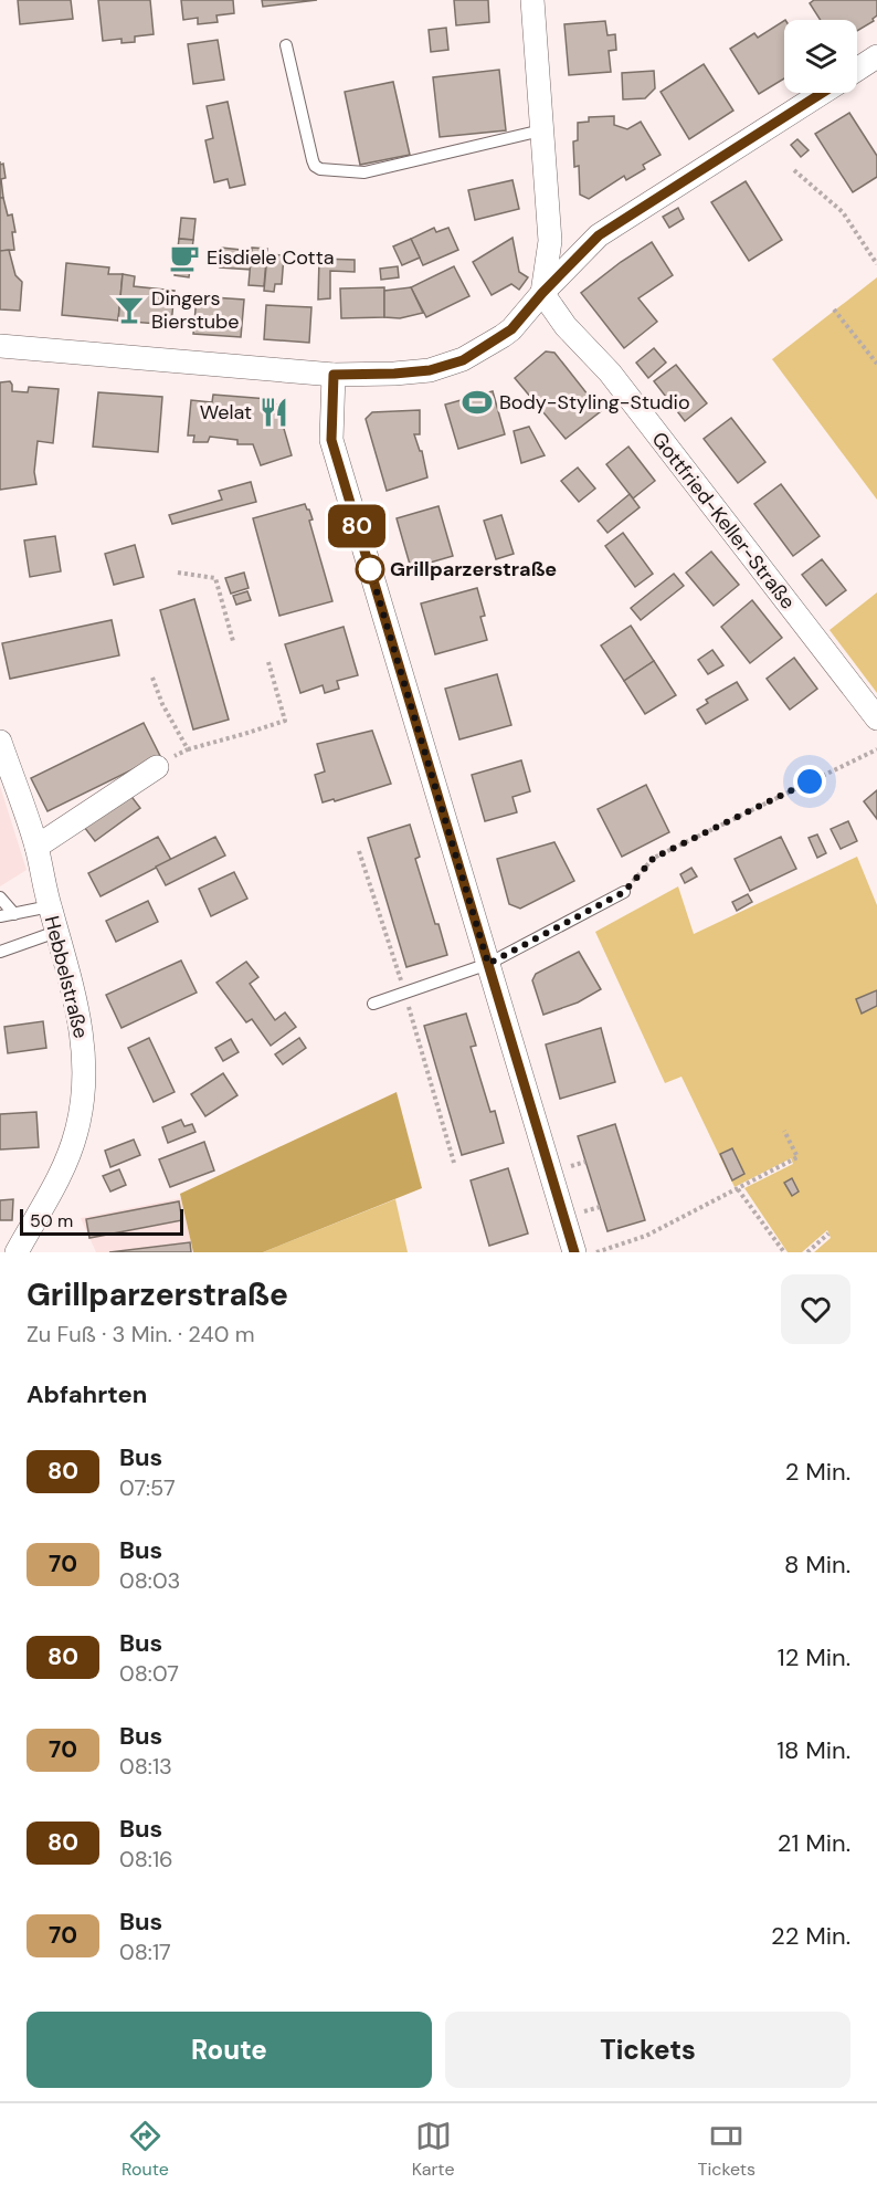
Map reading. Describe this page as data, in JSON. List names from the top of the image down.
{
  "streets": {
    "street": ["Gottfried-Keller-Straße", "Hebbelstraße"]
  },
  "places": {
    "cafe": ["Eisdiele Cotta"],
    "bar": ["Dingers Bierstube"],
    "sports": ["Body-Styling-Studio"],
    "restaurant": ["Welat"],
    "other": ["Grillparzerstraße"]
  },
  "lines": ["bus line 80"],
  "scale_bar": "50 m",
  "page": {
    "on_map": "80",
    "scale": "50 m",
    "heading": [
      ["Grillparzerstraße", "Zu Fuß · 3 Min. · 240 m"],
      "Abfahrten"
    ],
    "list": [
      {
        "mark": "80",
        "name": "Bus",
        "note": "07:57",
        "value": "2 Min."
      },
      {
        "mark": "70",
        "name": "Bus",
        "note": "08:03",
        "value": "8 Min."
      },
      {
        "mark": "80",
        "name": "Bus",
        "note": "08:07",
        "value": "12 Min."
      },
      {
        "mark": "70",
        "name": "Bus",
        "note": "08:13",
        "value": "18 Min."
      },
      {
        "mark": "80",
        "name": "Bus",
        "note": "08:16",
        "value": "21 Min."
      },
      {
        "mark": "70",
        "name": "Bus",
        "note": "08:17",
        "value": "22 Min."
      }
    ],
    "buttons": ["Route", "Tickets"],
    "tabs": ["Route", "Karte", "Tickets"]
  }
}
